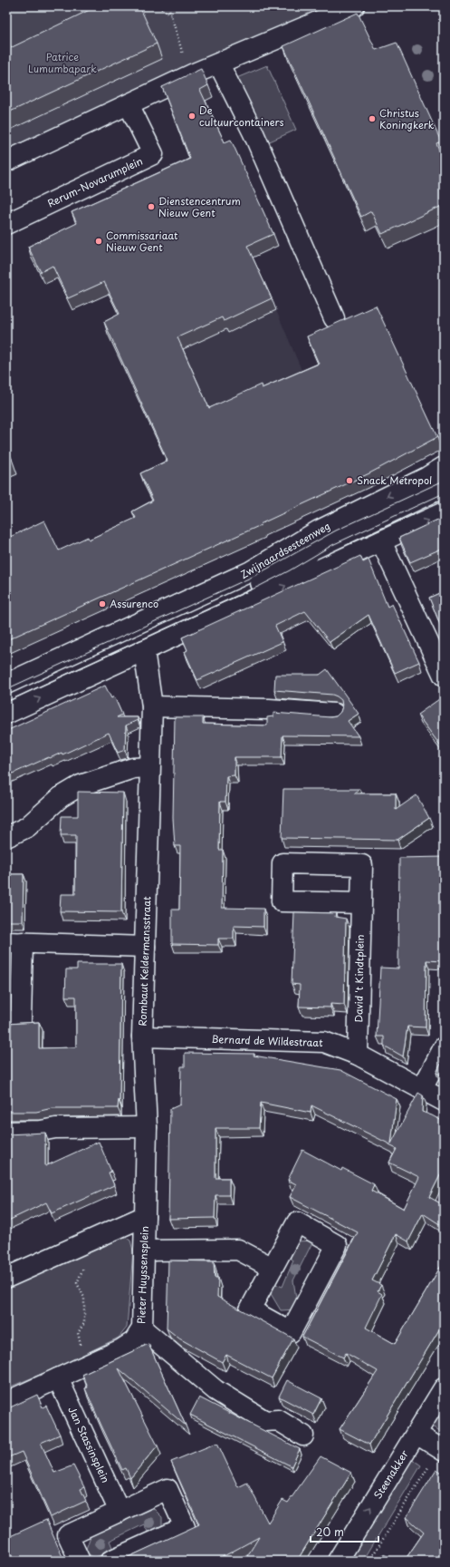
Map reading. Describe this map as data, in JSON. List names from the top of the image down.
{
  "streets": {
    "street": [
      "Rerum-Novarumplein",
      "Zwijnaardsesteenweg",
      "Rombaut Keldermansstraat",
      "David 't Kindtplein",
      "Bernard de Wildestraat",
      "Pieter Huyssensplein",
      "Jan Stassinsplein",
      "Steenakker"
    ]
  },
  "crossings": [
    ["Rombaut Keldermansstraat", "Bernard de Wildestraat"],
    ["Rombaut Keldermansstraat", "Pieter Huyssensplein"],
    ["David 't Kindtplein", "Bernard de Wildestraat"],
    ["Pieter Huyssensplein", "Jan Stassinsplein"]
  ],
  "one_way": ["Steenakker"],
  "parks": ["Patrice Lumumbapark"],
  "places": [
    "De cultuurcontainers",
    "Christus Koningkerk",
    "Dienstencentrum Nieuw Gent",
    "Commissariaat Nieuw Gent",
    "Snack Metropol",
    "Assurenco"
  ],
  "scale_bar": "20 m"
}
